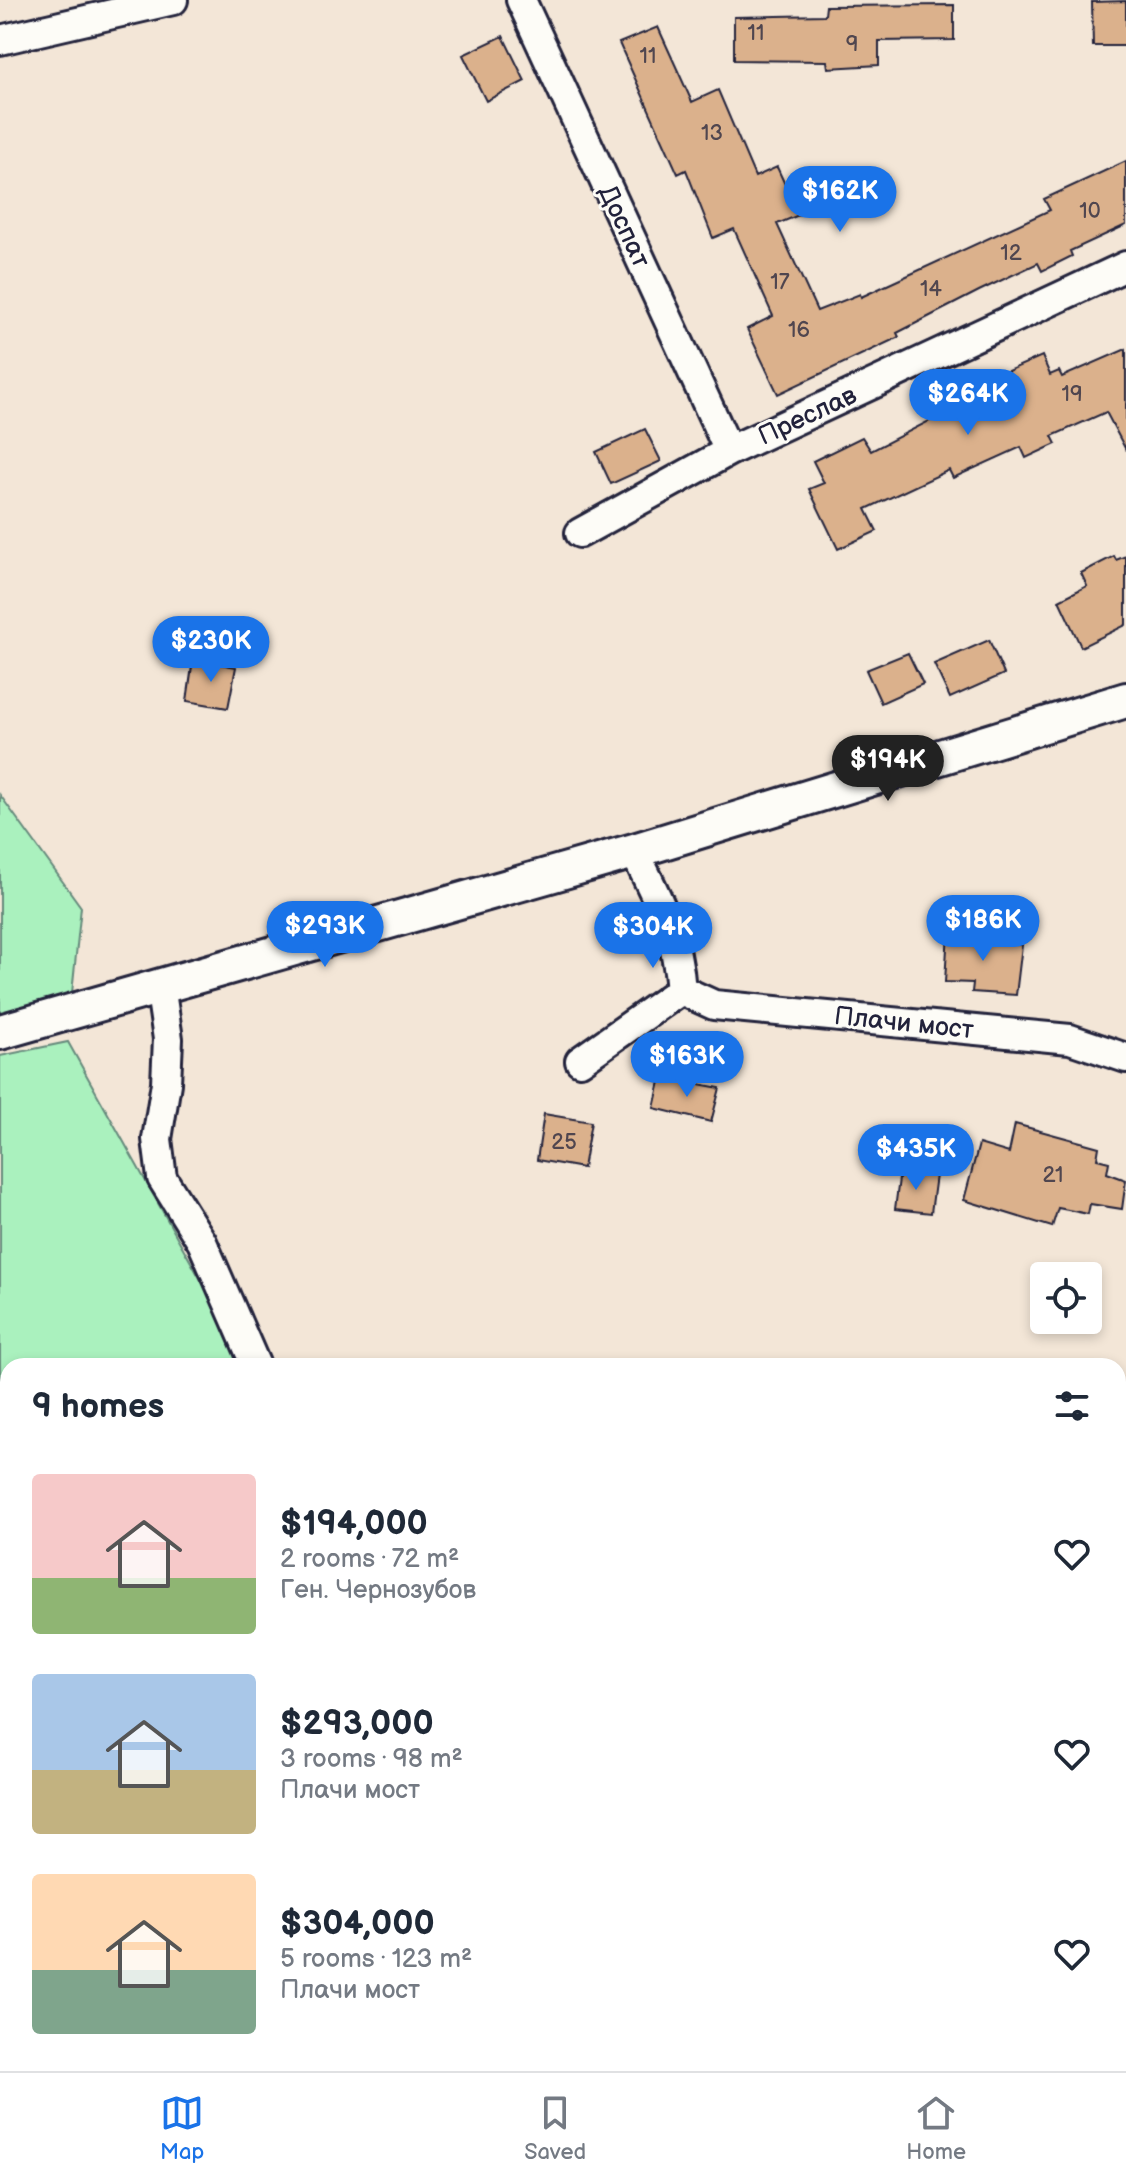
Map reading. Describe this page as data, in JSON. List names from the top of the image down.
{
  "streets": {
    "street": ["Доспат", "Преслав", "Плачи мост"]
  },
  "crossings": [
    ["Доспат", "Преслав"]
  ],
  "house_numbers": [
    "11",
    "9",
    "11",
    "13",
    "10",
    "12",
    "17",
    "14",
    "16",
    "19",
    "25",
    "21"
  ],
  "page": {
    "price": [
      "$162K",
      "$264K",
      "$230K",
      "$194K",
      "$186K",
      "$293K",
      "$304K",
      "$163K",
      "$435K"
    ],
    "heading": "9 homes",
    "list": [
      {
        "name": "$194,000",
        "note": "2 rooms · 72 m² · Ген. Чернозубов"
      },
      {
        "name": "$293,000",
        "note": "3 rooms · 98 m² · Плачи мост"
      },
      {
        "name": "$304,000",
        "note": "5 rooms · 123 m² · Плачи мост"
      }
    ],
    "tabs": ["Map", "Saved", "Home"]
  }
}
